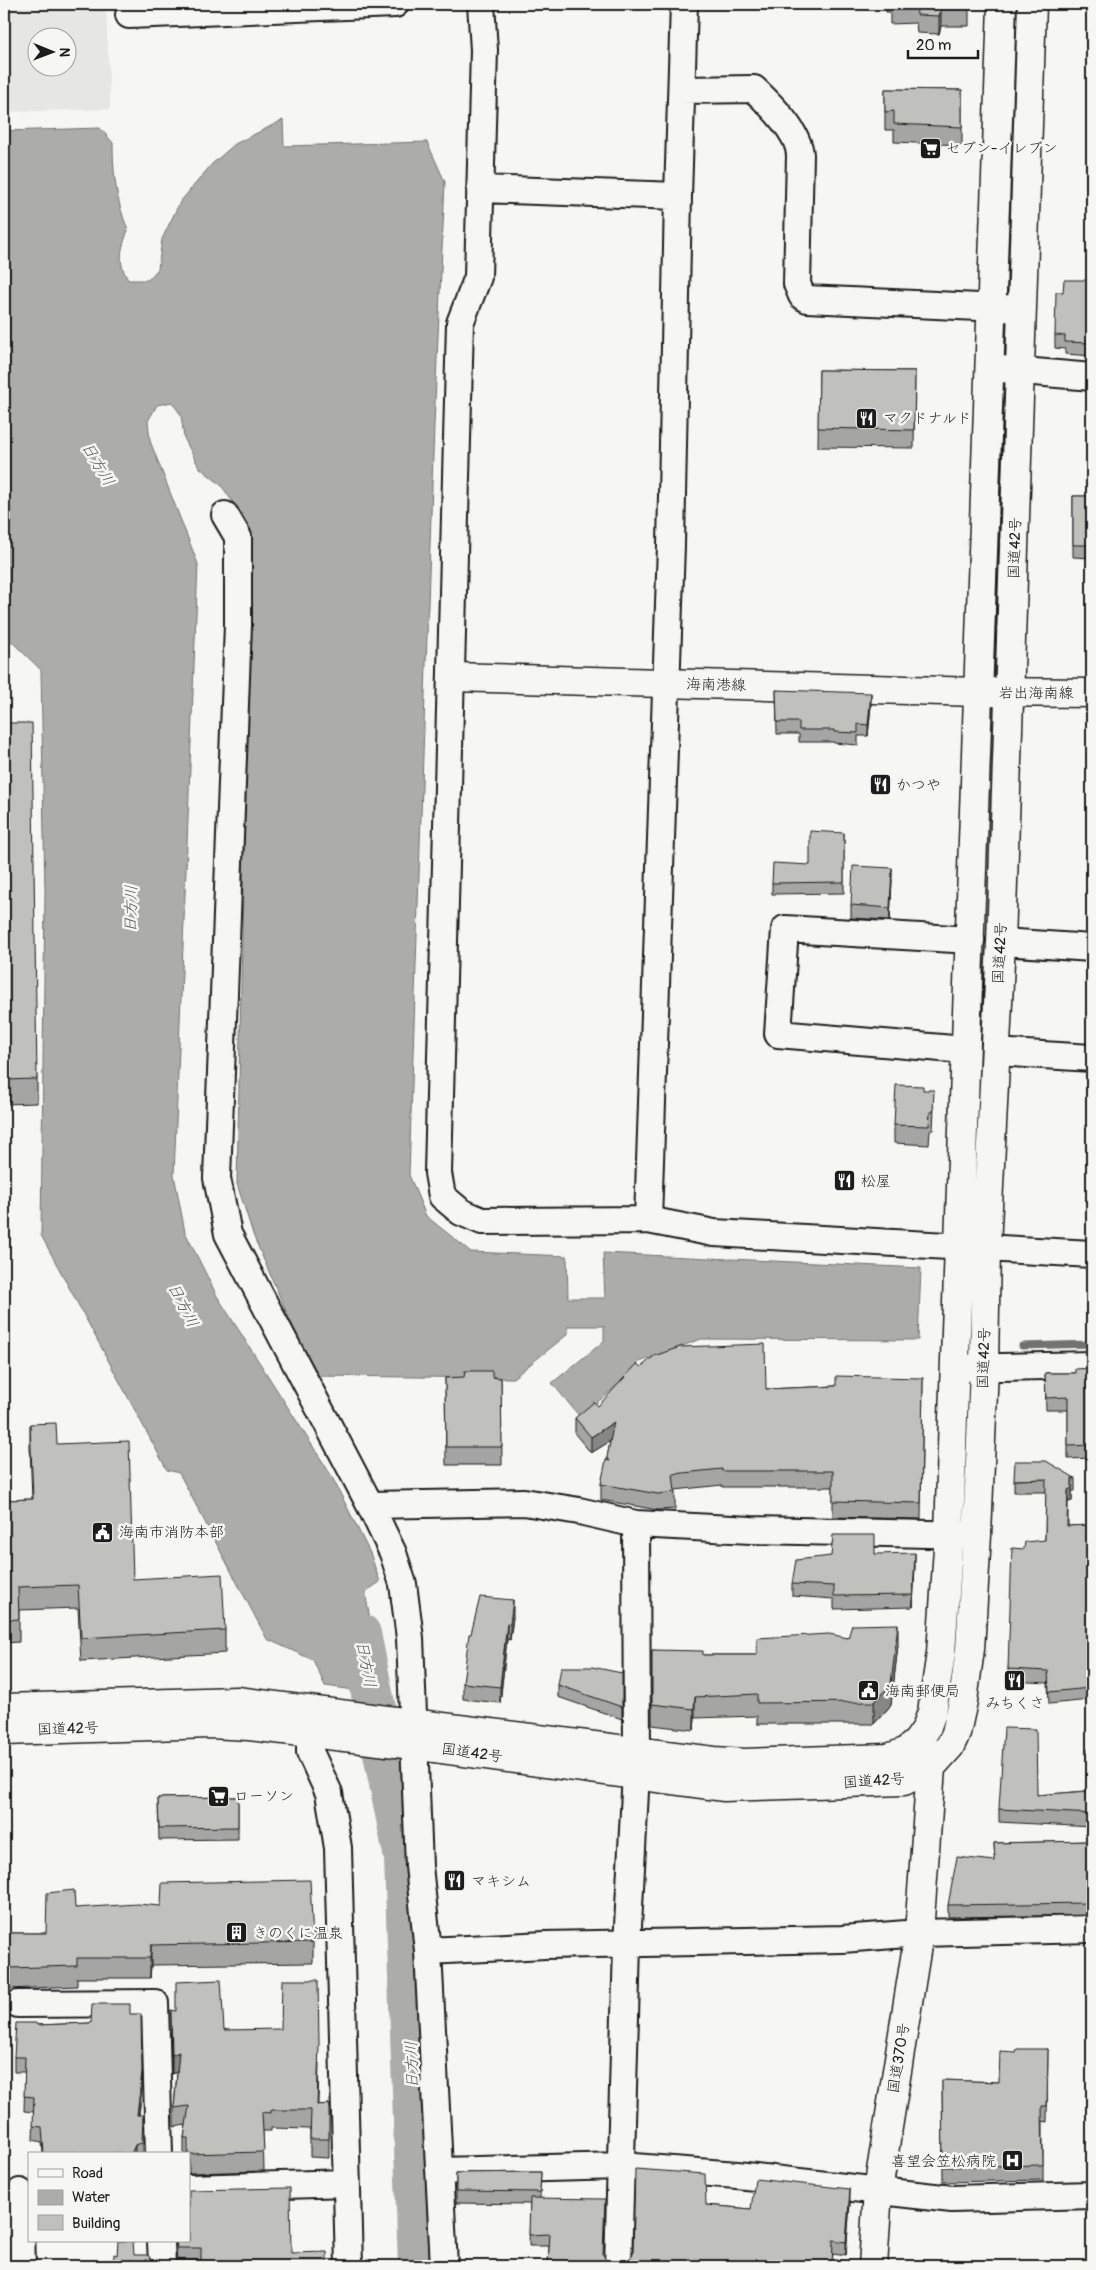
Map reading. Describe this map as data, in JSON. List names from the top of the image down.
{
  "streets": {
    "main road": [
      "国道42号",
      "海南港線",
      "岩出海南線",
      "国道370号"
    ]
  },
  "crossings": [
    ["国道42号", "海南港線"],
    ["国道42号", "岩出海南線"],
    ["国道42号", "国道370号"],
    ["海南港線", "岩出海南線"]
  ],
  "water": ["日方川"],
  "places": {
    "supermarket": ["セブン-イレブン", "ローソン"],
    "restaurant": [
      "マクドナルド",
      "かつや",
      "松屋",
      "みちくさ",
      "マキシム"
    ],
    "public building": ["海南市消防本部", "海南郵便局"],
    "building": ["きのくに温泉"],
    "hospital": ["喜望会笠松病院"]
  },
  "legend": ["Road", "Water", "Building"],
  "scale_bar": "20 m",
  "north": "right"
}
